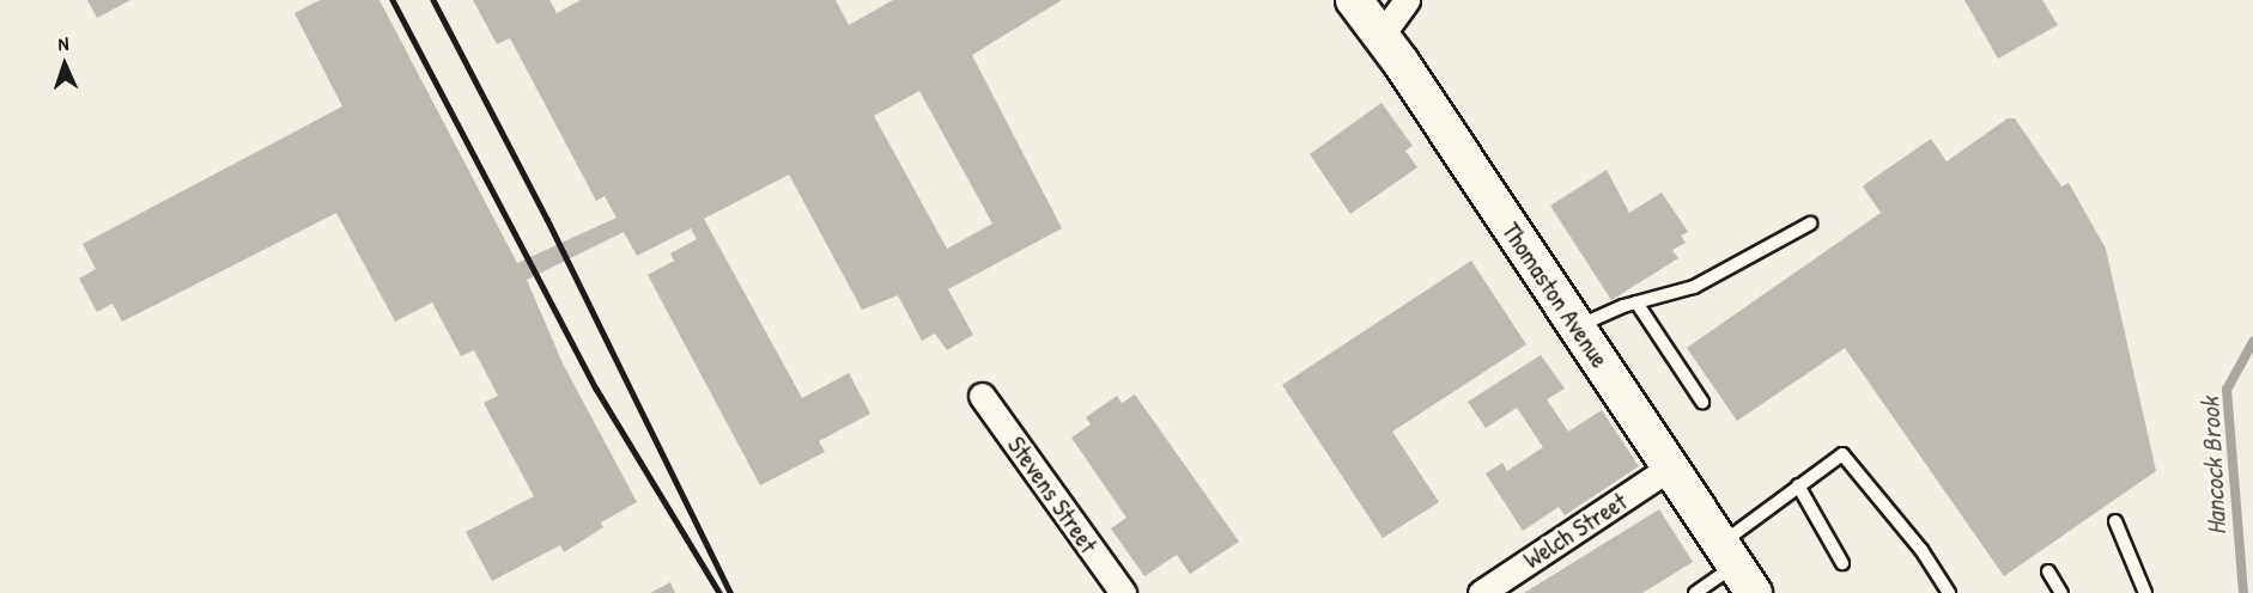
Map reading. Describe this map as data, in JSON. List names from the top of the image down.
{
  "streets": {
    "main road": ["Thomaston Avenue"],
    "street": ["Stevens Street", "Welch Street"]
  },
  "crossings": [
    ["Thomaston Avenue", "Welch Street"]
  ],
  "water": ["Hancock Brook"],
  "north": "top"
}
